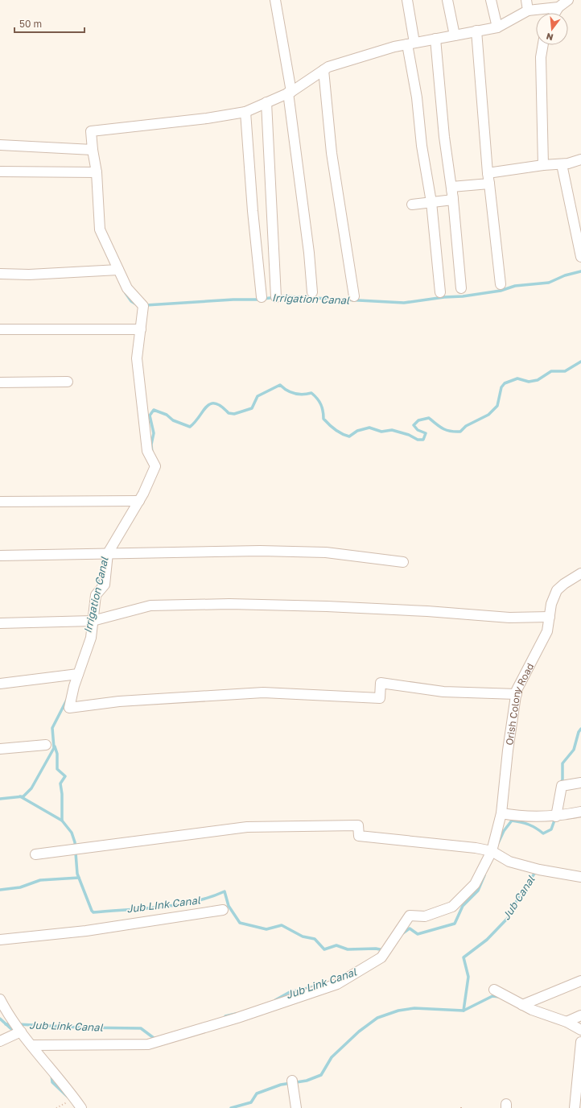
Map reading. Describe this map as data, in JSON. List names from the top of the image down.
{
  "streets": {
    "street": ["Orish Colony Road"]
  },
  "water": [
    "Irrigation Canal",
    "Jub Canal",
    "Jub LInk Canal",
    "Jub Link Canal"
  ],
  "scale_bar": "50 m",
  "north": "bottom"
}
